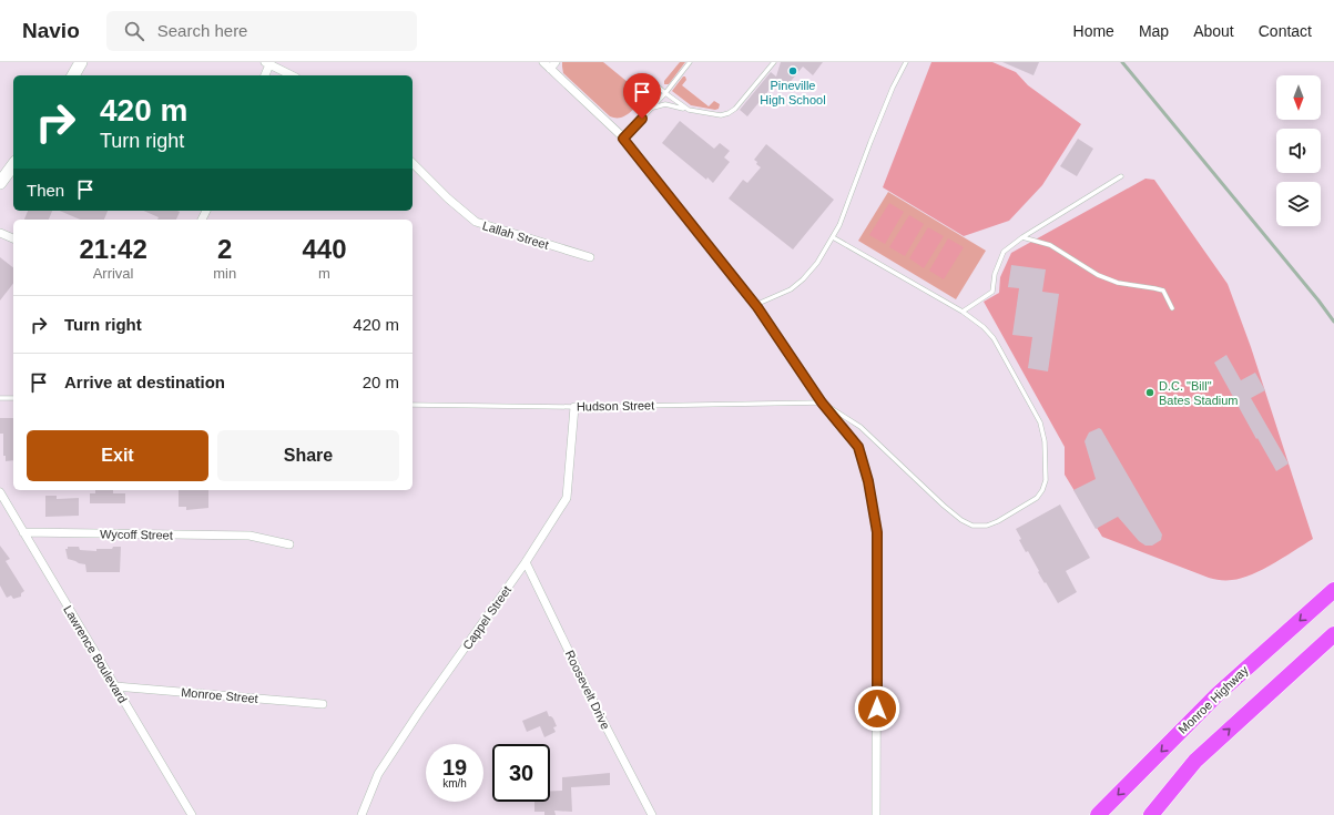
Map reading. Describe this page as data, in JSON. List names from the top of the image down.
{
  "streets": {
    "highway": ["Monroe Highway"],
    "street": [
      "Lallah Street",
      "Wycoff Street",
      "Cappel Street",
      "Lawrence Boulevard",
      "Roosevelt Drive",
      "Monroe Street"
    ],
    "lane": ["Hudson Street"]
  },
  "crossings": [
    ["Hudson Street", "Cappel Street"],
    ["Wycoff Street", "Lawrence Boulevard"],
    ["Cappel Street", "Roosevelt Drive"],
    ["Lawrence Boulevard", "Monroe Street"]
  ],
  "places": ["Pineville High School", "D.C. \"Bill\" Bates Stadium"],
  "north": "bottom",
  "page": {
    "header": "Navio",
    "search": "Search here",
    "nav": [
      "Home",
      "Map",
      "About",
      "Contact"
    ],
    "turn": ["420 m", "Turn right"],
    "then": "Then",
    "eta": [
      "21:42",
      "Arrival",
      "2",
      "min",
      "440",
      "m"
    ],
    "list": [
      {
        "name": "Turn right",
        "value": "420 m"
      },
      {
        "name": "Arrive at destination",
        "value": "20 m"
      }
    ],
    "buttons": ["Exit", "Share"],
    "speed": "19 km/h",
    "limit": "30"
  }
}
